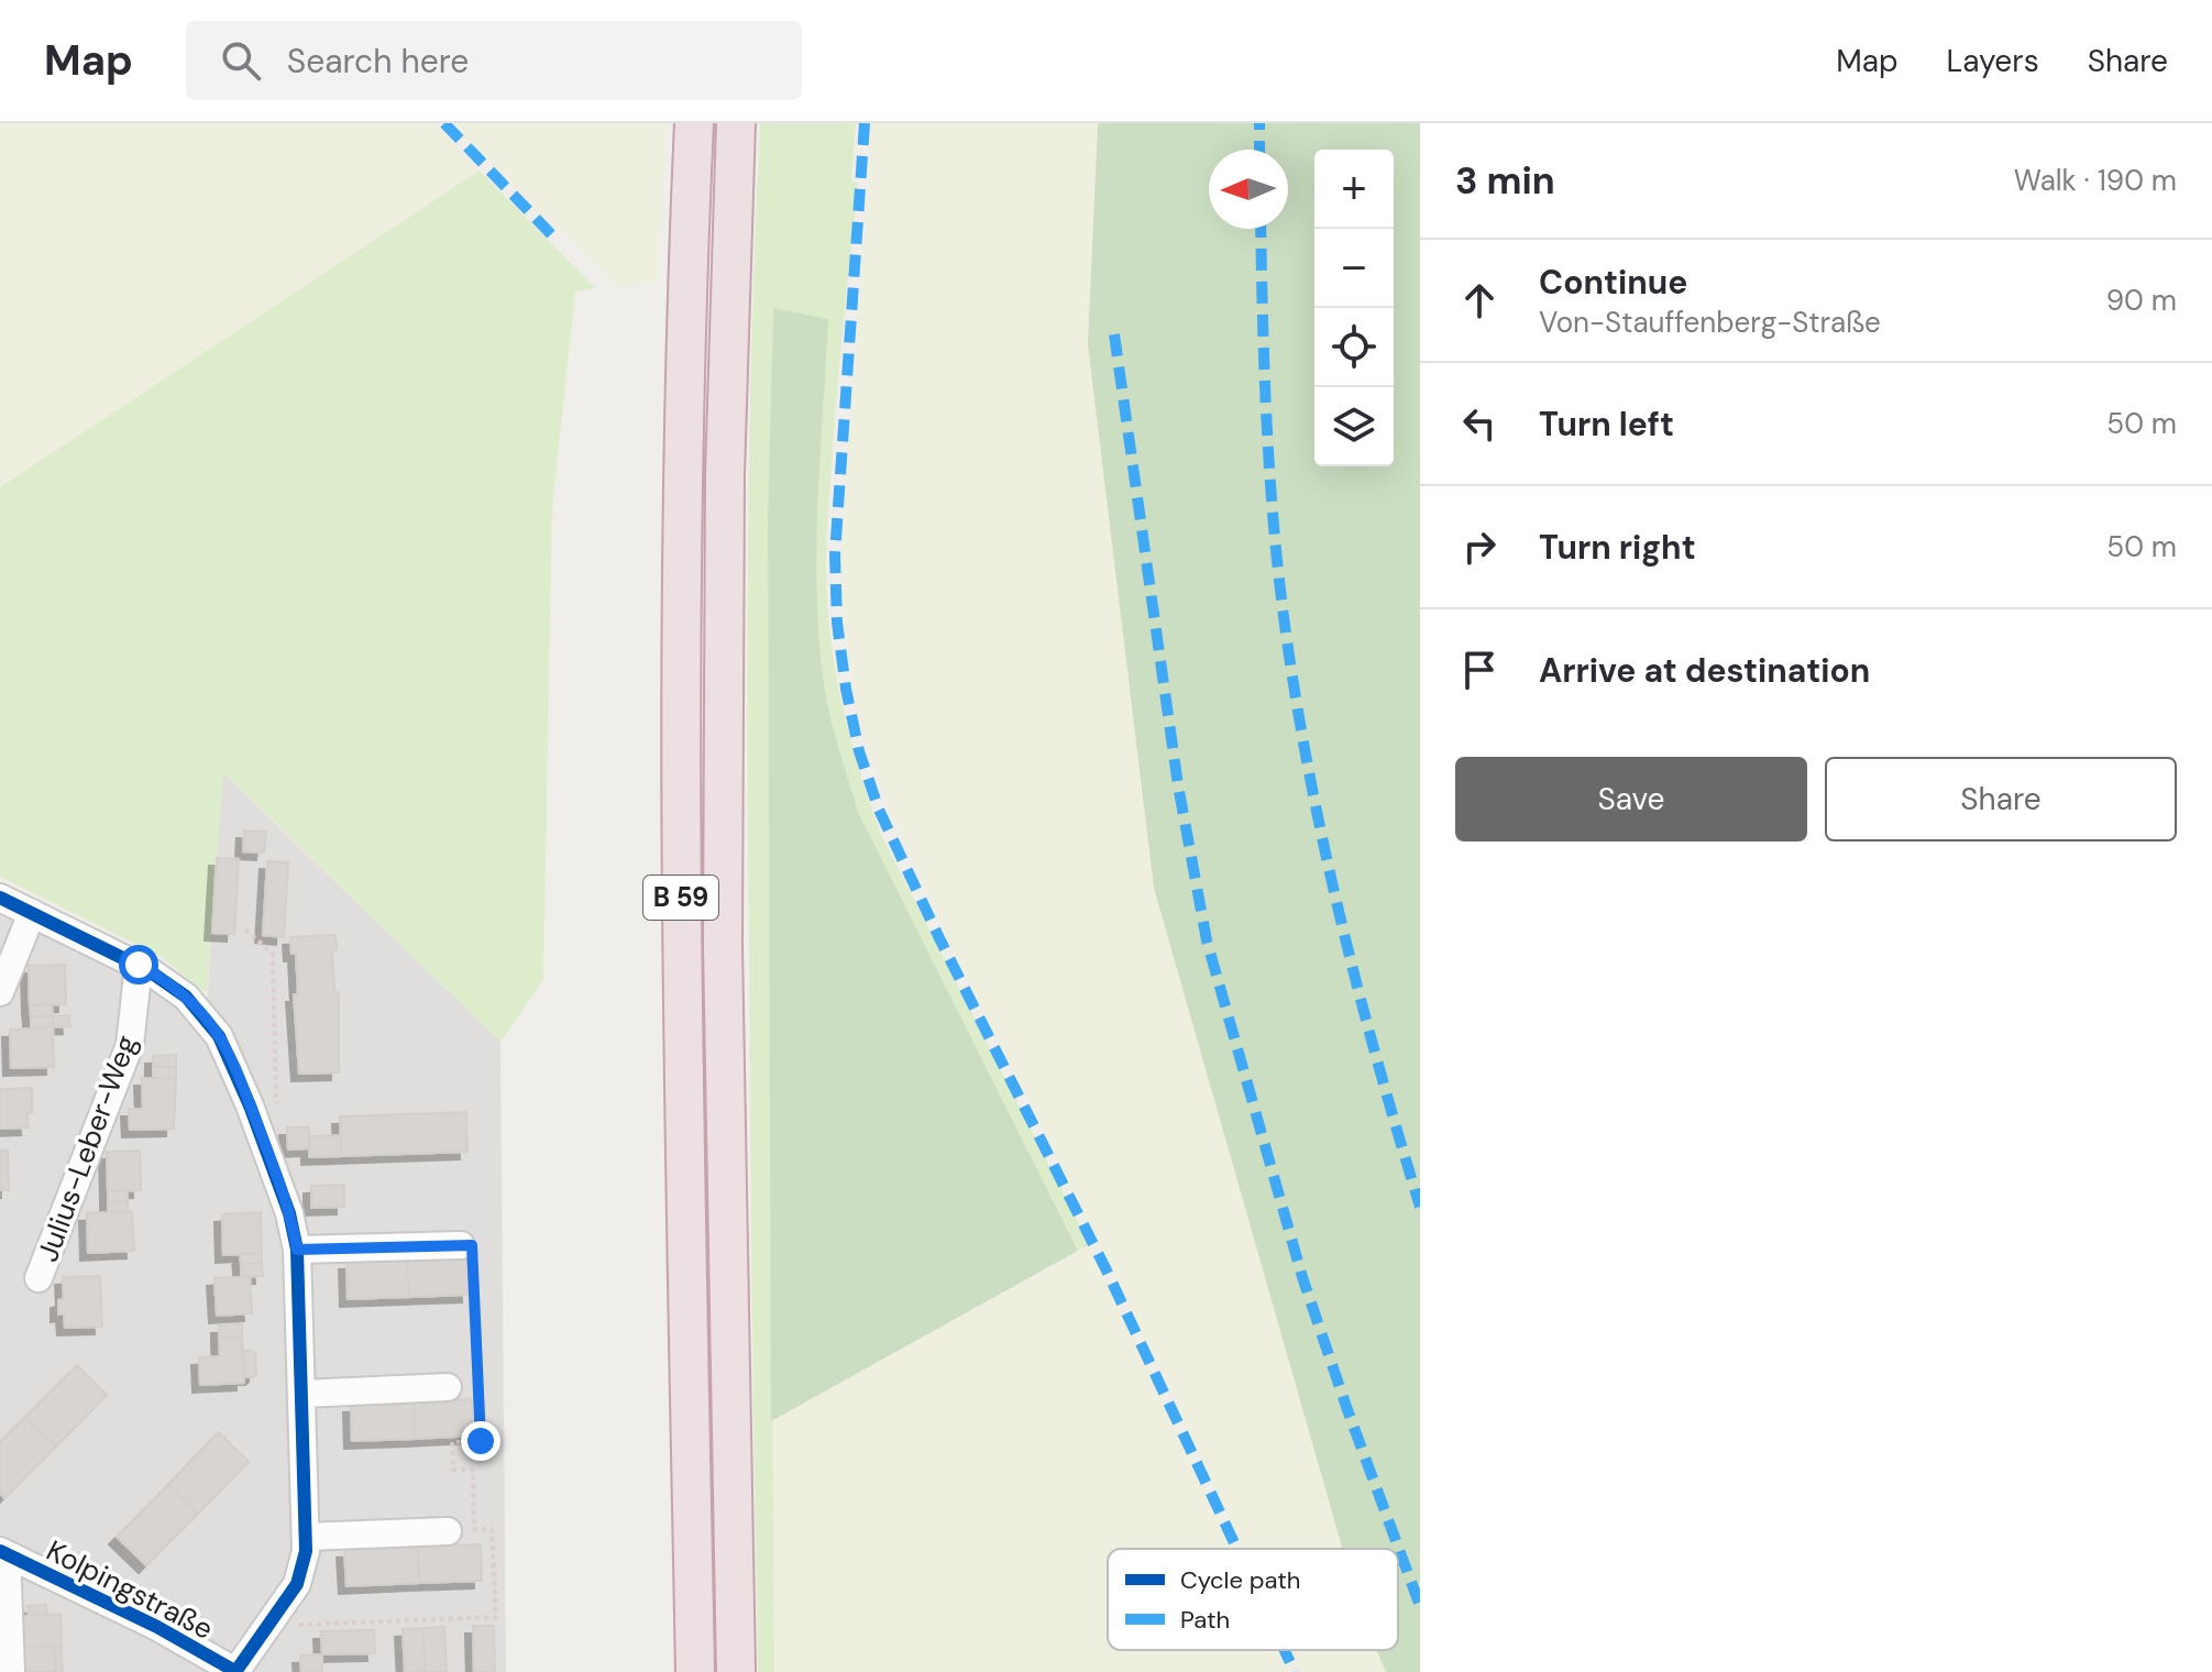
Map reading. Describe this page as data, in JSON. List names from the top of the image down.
{
  "streets": {
    "highway": ["B 59"],
    "street": ["Julius-Leber-Weg", "Kolpingstraße"]
  },
  "legend": ["Cycle path", "Path"],
  "north": "left",
  "page": {
    "header": "Map",
    "search": "Search here",
    "nav": ["Map", "Layers", "Share"],
    "heading": ["3 min", "Walk · 190 m"],
    "map_buttons": ["+", "−"],
    "list": [
      ["Continue", "Von-Stauffenberg-Straße", "90 m"],
      ["Turn left", "50 m"],
      ["Turn right", "50 m"],
      "Arrive at destination"
    ],
    "buttons": ["Save", "Share"]
  }
}
